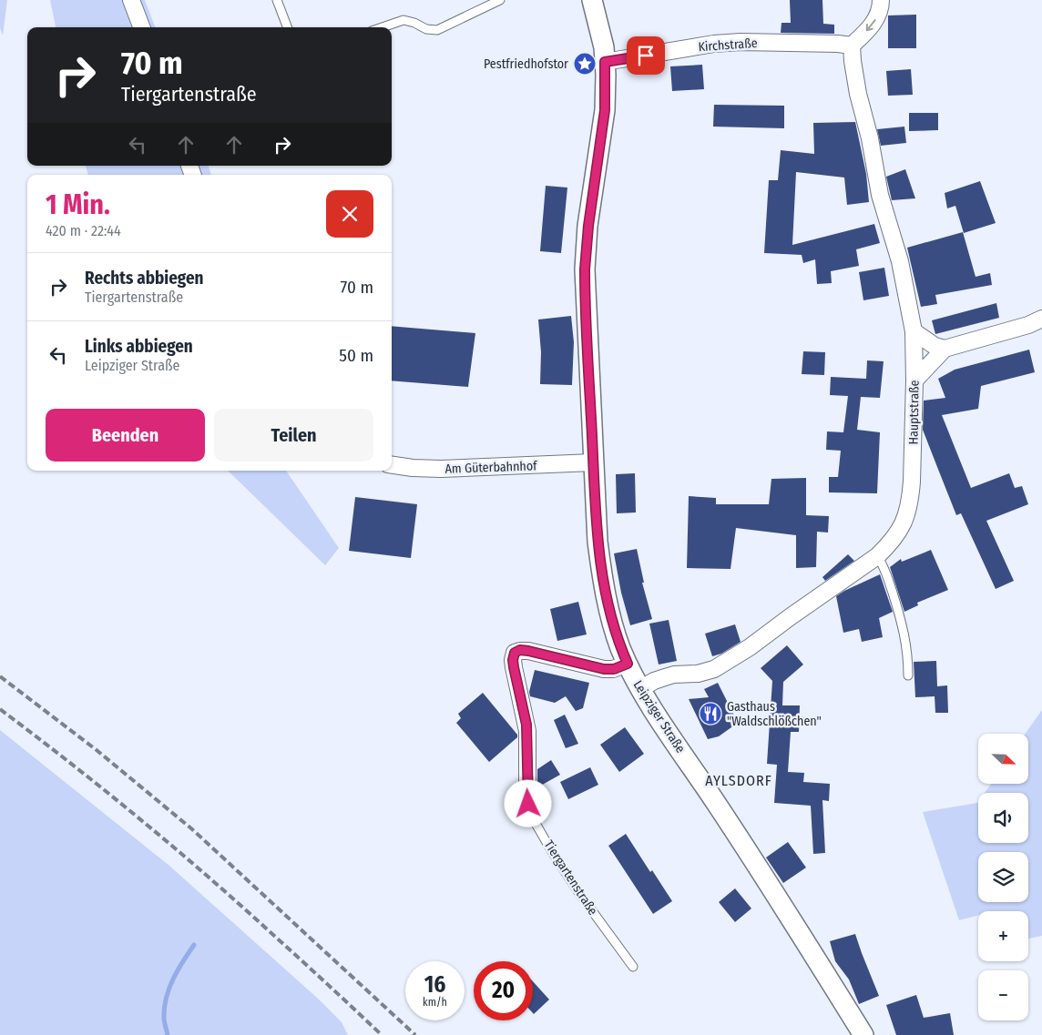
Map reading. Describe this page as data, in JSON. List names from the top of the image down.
{
  "streets": {
    "street": [
      "Kirchstraße",
      "Hauptstraße",
      "Am Güterbahnhof",
      "Leipziger Straße",
      "Tiergartenstraße"
    ]
  },
  "crossings": [
    ["Kirchstraße", "Hauptstraße"],
    ["Kirchstraße", "Leipziger Straße"],
    ["Hauptstraße", "Leipziger Straße"],
    ["Am Güterbahnhof", "Leipziger Straße"],
    ["Leipziger Straße", "Tiergartenstraße"]
  ],
  "districts": ["AYLSDORF"],
  "places": {
    "place": ["Pestfriedhofstor"],
    "restaurant": ["Gasthaus \"Waldschlößchen\""]
  },
  "north": "bottom right",
  "page": {
    "turn": ["70 m", "Tiergartenstraße"],
    "heading": ["1 Min.", "420 m · 22:44"],
    "list": [
      {
        "name": "Rechts abbiegen",
        "note": "Tiergartenstraße",
        "value": "70 m"
      },
      {
        "name": "Links abbiegen",
        "note": "Leipziger Straße",
        "value": "50 m"
      }
    ],
    "buttons": ["Beenden", "Teilen"],
    "map_buttons": ["+", "−"],
    "speed": "16 km/h",
    "limit": "20"
  }
}
